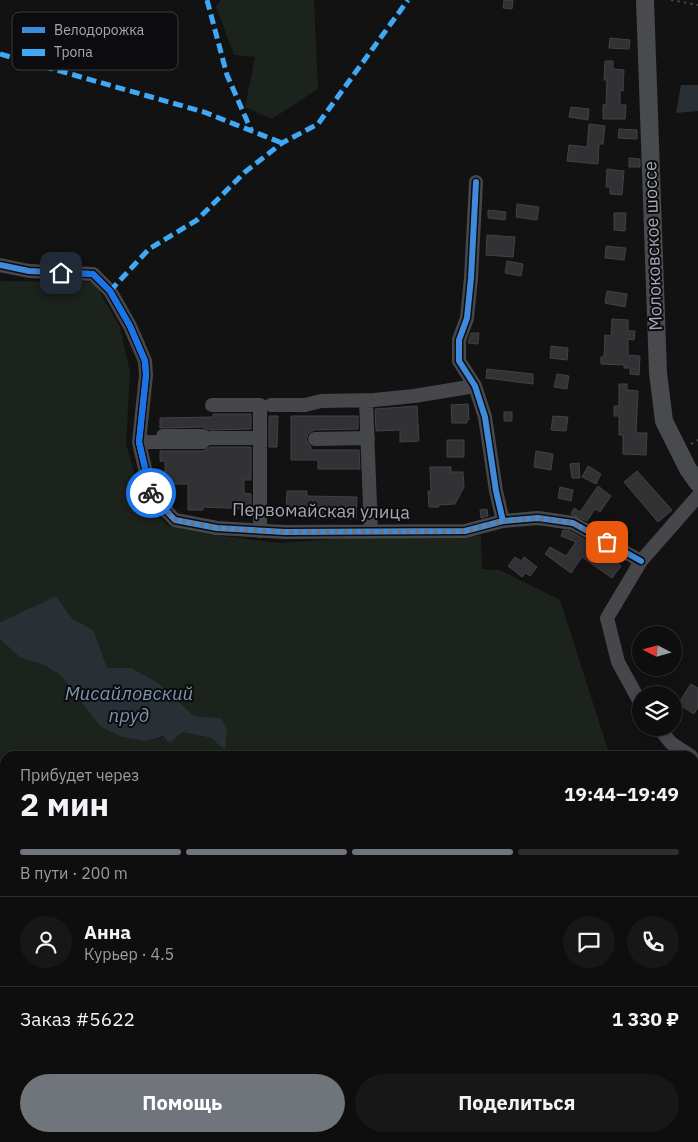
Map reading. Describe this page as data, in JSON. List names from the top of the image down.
{
  "streets": {
    "main road": ["Молоковское шоссе"],
    "street": ["Первомайская улица"]
  },
  "water": ["Мисайловский пруд"],
  "legend": ["Велодорожка", "Тропа"],
  "north": "left",
  "page": {
    "heading": ["2 мин", "Прибудет через", "19:44–19:49"],
    "panel": [
      "Анна",
      "Курьер · 4.5",
      "Заказ #5622",
      "1 330 ₽"
    ],
    "bar": "В пути · 200 m",
    "buttons": ["Помощь", "Поделиться"]
  }
}
